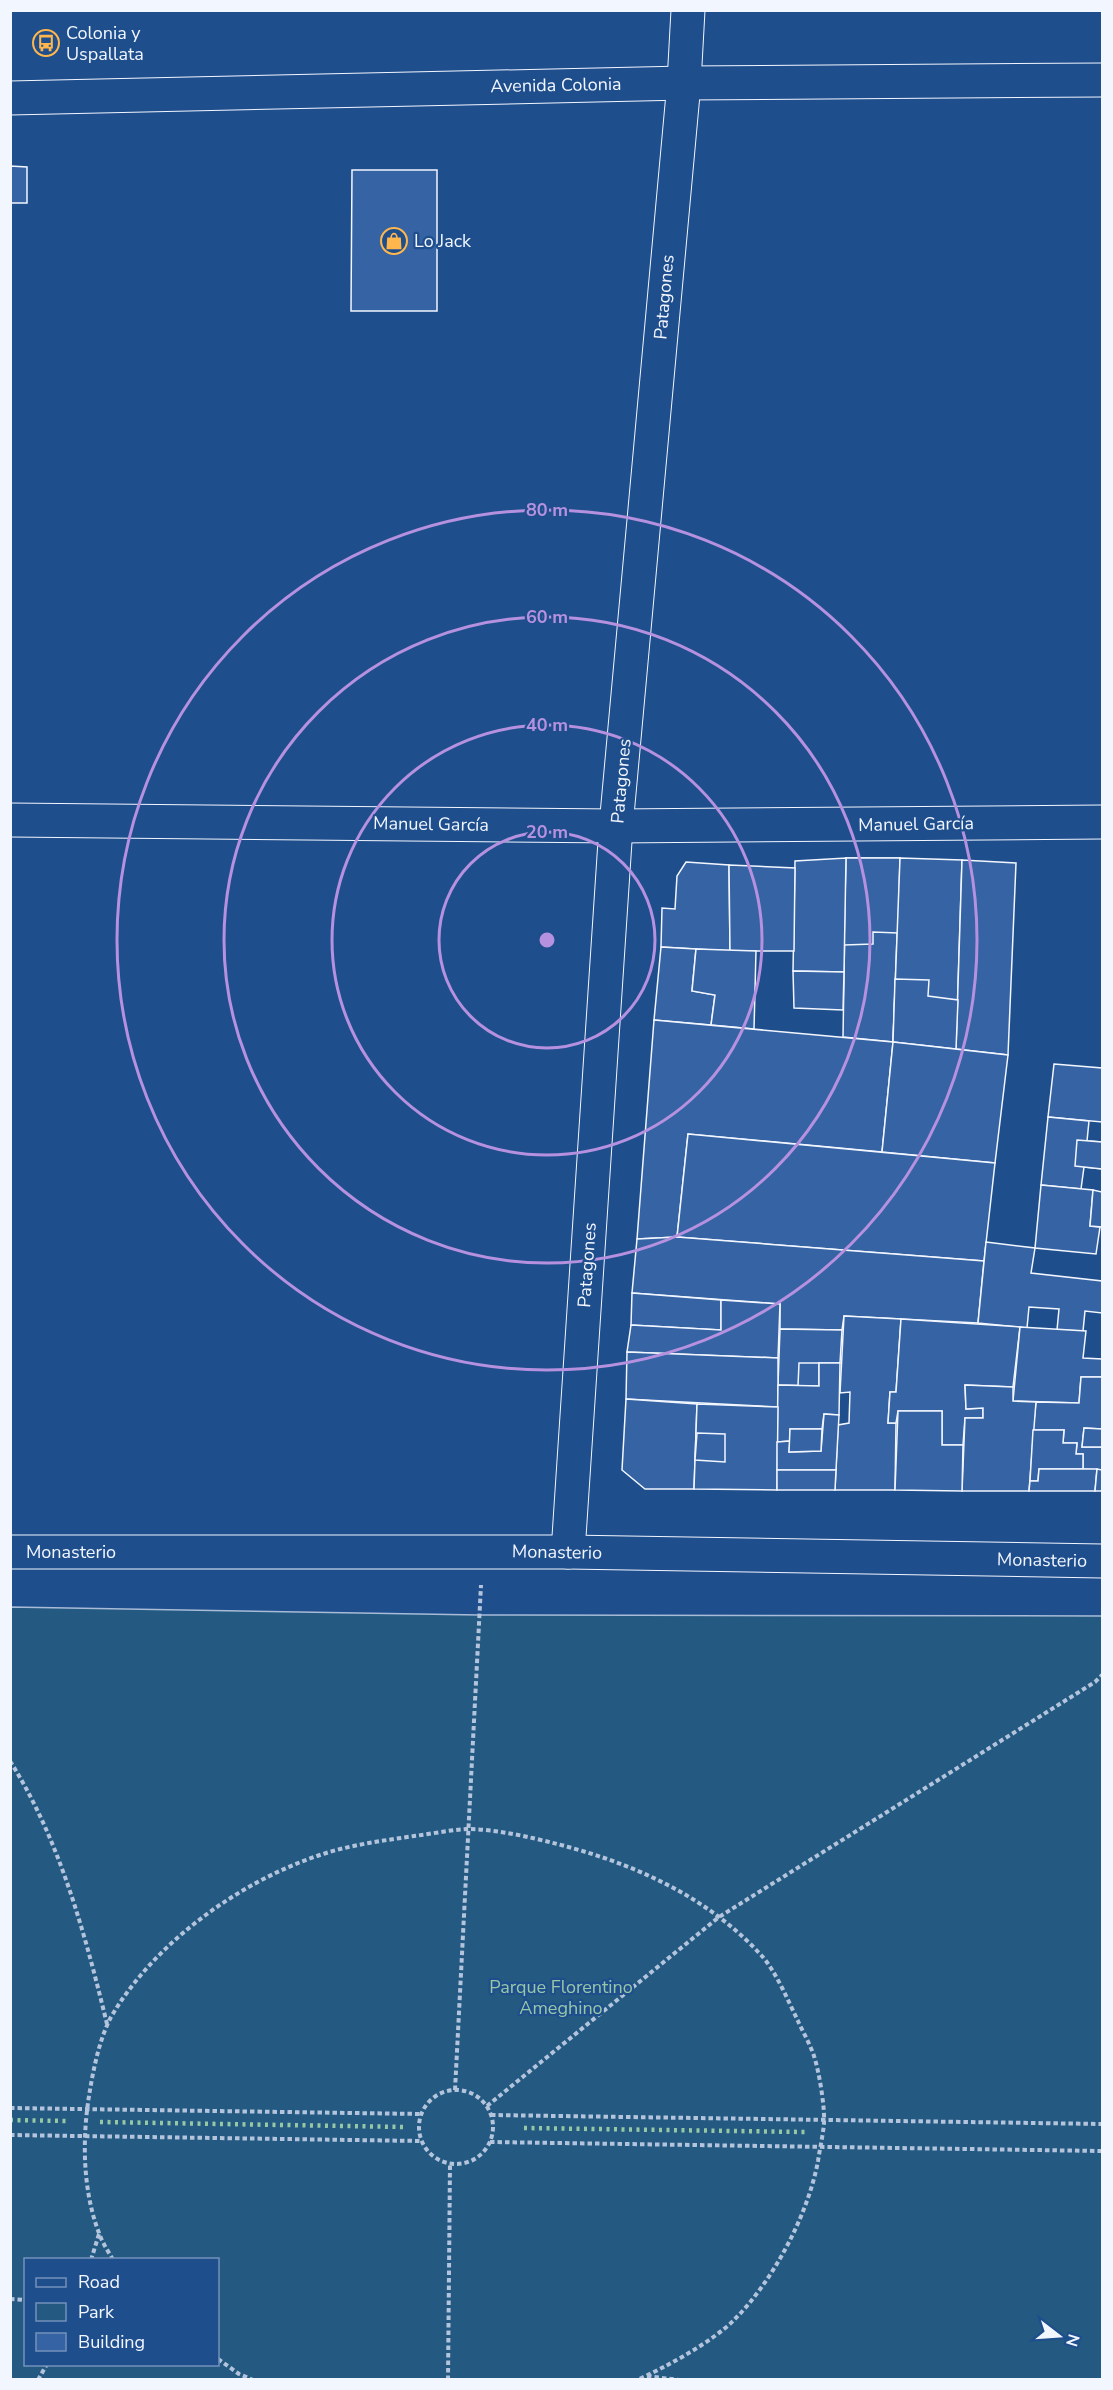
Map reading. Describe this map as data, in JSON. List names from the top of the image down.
{
  "streets": {
    "street": [
      "Avenida Colonia",
      "Patagones",
      "Manuel García",
      "Monasterio"
    ]
  },
  "crossings": [
    ["Avenida Colonia", "Patagones"],
    ["Patagones", "Manuel García"],
    ["Patagones", "Monasterio"]
  ],
  "parks": ["Parque Florentino Ameghino"],
  "places": {
    "bus stop": ["Colonia y Uspallata"],
    "shop": ["Lo Jack"]
  },
  "legend": ["Road", "Park", "Building"],
  "north": "right",
  "rings": [
    "80 m",
    "60 m",
    "40 m",
    "20 m"
  ]
}
